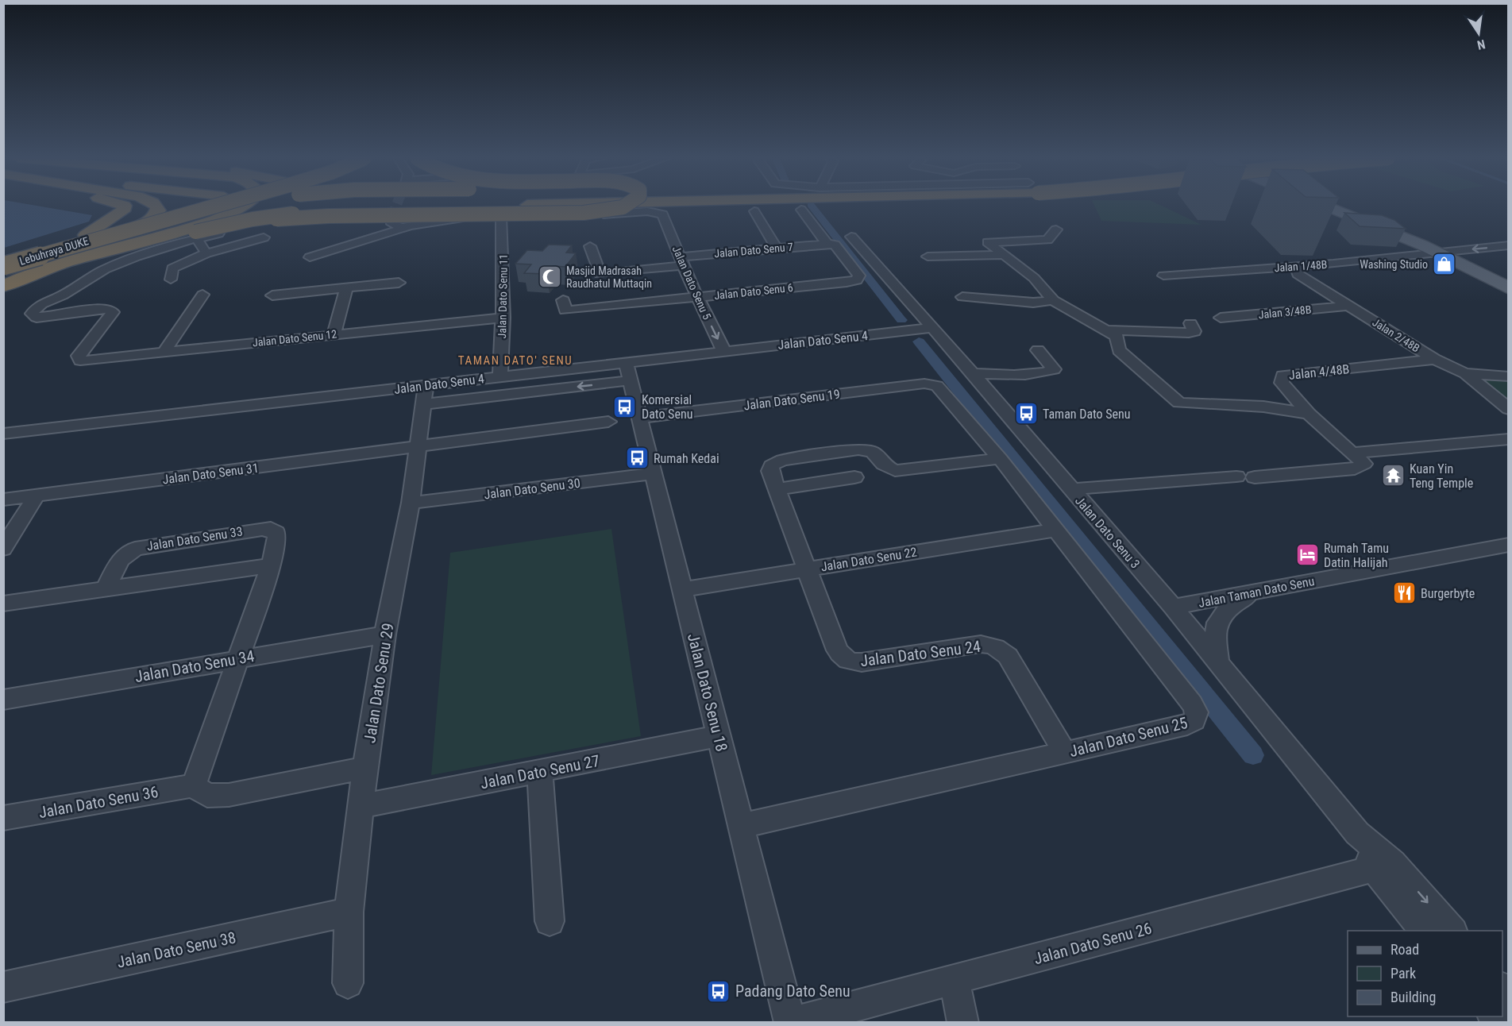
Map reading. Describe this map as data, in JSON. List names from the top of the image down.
{
  "streets": {
    "highway": ["Lebuhraya DUKE"],
    "street": [
      "Jalan Dato Senu 7",
      "Jalan 1/48B",
      "Jalan Dato Senu 5",
      "Jalan Dato Senu 6",
      "Jalan Dato Senu 11",
      "Jalan 3/48B",
      "Jalan 2/48B",
      "Jalan Dato Senu 12",
      "Jalan Dato Senu 4",
      "Jalan 4/48B",
      "Jalan Dato Senu 19",
      "Jalan Dato Senu 31",
      "Jalan Dato Senu 30",
      "Jalan Dato Senu 3",
      "Jalan Dato Senu 33",
      "Jalan Dato Senu 22",
      "Jalan Taman Dato Senu",
      "Jalan Dato Senu 24",
      "Jalan Dato Senu 34",
      "Jalan Dato Senu 29",
      "Jalan Dato Senu 18",
      "Jalan Dato Senu 25",
      "Jalan Dato Senu 27",
      "Jalan Dato Senu 36",
      "Jalan Dato Senu 26",
      "Jalan Dato Senu 38"
    ]
  },
  "crossings": [
    ["Jalan Dato Senu 7", "Jalan Dato Senu 5"],
    ["Jalan Dato Senu 7", "Jalan Dato Senu 6"],
    ["Jalan 1/48B", "Jalan 2/48B"],
    ["Jalan Dato Senu 5", "Jalan Dato Senu 6"],
    ["Jalan Dato Senu 5", "Jalan Dato Senu 11"],
    ["Jalan Dato Senu 5", "Jalan Dato Senu 4"],
    ["Jalan Dato Senu 11", "Jalan Dato Senu 12"],
    ["Jalan Dato Senu 11", "Jalan Dato Senu 4"],
    ["Jalan 3/48B", "Jalan 2/48B"],
    ["Jalan 2/48B", "Jalan 4/48B"],
    ["Jalan Dato Senu 4", "Jalan Dato Senu 3"],
    ["Jalan Dato Senu 4", "Jalan Dato Senu 29"],
    ["Jalan Dato Senu 4", "Jalan Dato Senu 18"],
    ["Jalan Dato Senu 19", "Jalan Dato Senu 18"],
    ["Jalan Dato Senu 19", "Jalan Dato Senu 25"],
    ["Jalan Dato Senu 31", "Jalan Dato Senu 29"],
    ["Jalan Dato Senu 30", "Jalan Dato Senu 29"],
    ["Jalan Dato Senu 30", "Jalan Dato Senu 18"],
    ["Jalan Dato Senu 3", "Jalan Taman Dato Senu"],
    ["Jalan Dato Senu 3", "Jalan Dato Senu 26"],
    ["Jalan Dato Senu 22", "Jalan Dato Senu 24"],
    ["Jalan Dato Senu 22", "Jalan Dato Senu 18"],
    ["Jalan Dato Senu 22", "Jalan Dato Senu 25"],
    ["Jalan Dato Senu 24", "Jalan Dato Senu 25"],
    ["Jalan Dato Senu 34", "Jalan Dato Senu 29"],
    ["Jalan Dato Senu 29", "Jalan Dato Senu 27"],
    ["Jalan Dato Senu 29", "Jalan Dato Senu 38"],
    ["Jalan Dato Senu 18", "Jalan Dato Senu 25"],
    ["Jalan Dato Senu 18", "Jalan Dato Senu 27"],
    ["Jalan Dato Senu 18", "Jalan Dato Senu 26"]
  ],
  "districts": ["TAMAN DATO' SENU"],
  "places": {
    "shop": ["Washing Studio"],
    "mosque": ["Masjid Madrasah Raudhatul Muttaqin"],
    "bus stop": [
      "Komersial Dato Senu",
      "Taman Dato Senu",
      "Rumah Kedai",
      "Padang Dato Senu"
    ],
    "temple": ["Kuan Yin Teng Temple"],
    "hotel": ["Rumah Tamu Datin Halijah"],
    "restaurant": ["Burgerbyte"]
  },
  "legend": ["Road", "Park", "Building"],
  "north": "bottom"
}
